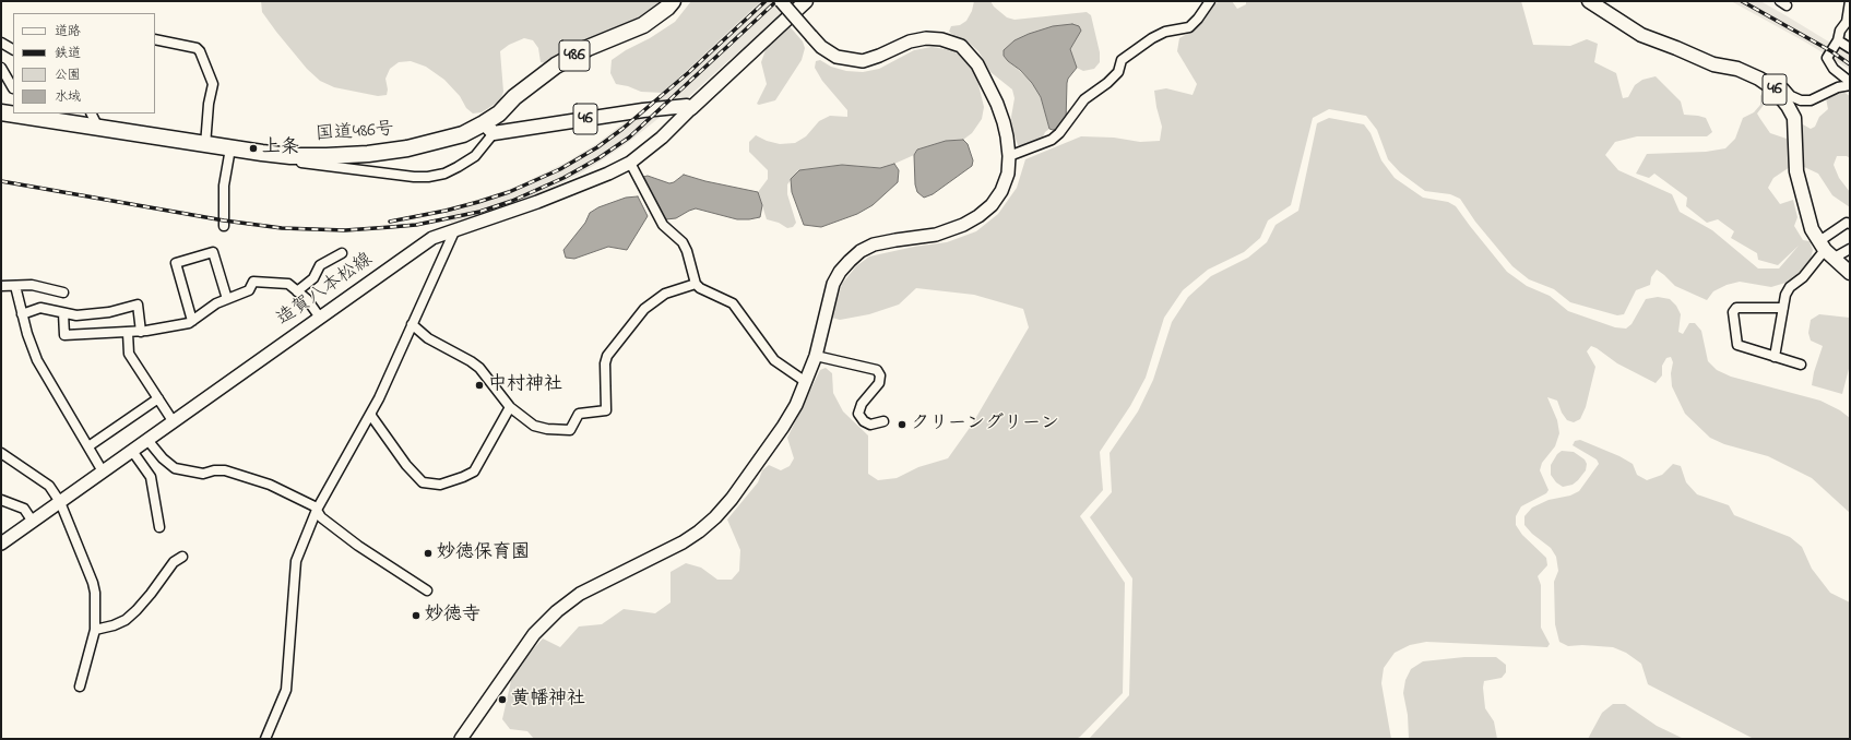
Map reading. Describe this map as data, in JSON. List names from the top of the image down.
{
  "streets": {
    "highway": ["486", "国道486号"],
    "main road": ["46"],
    "street": ["造賀八本松線"]
  },
  "crossings": [
    ["46", "国道486号"],
    ["46", "造賀八本松線"]
  ],
  "places": [
    "上条",
    "中村神社",
    "クリーングリーン",
    "妙徳保育園",
    "妙徳寺",
    "黄幡神社"
  ],
  "legend": [
    "道路",
    "鉄道",
    "公園",
    "水域"
  ]
}
